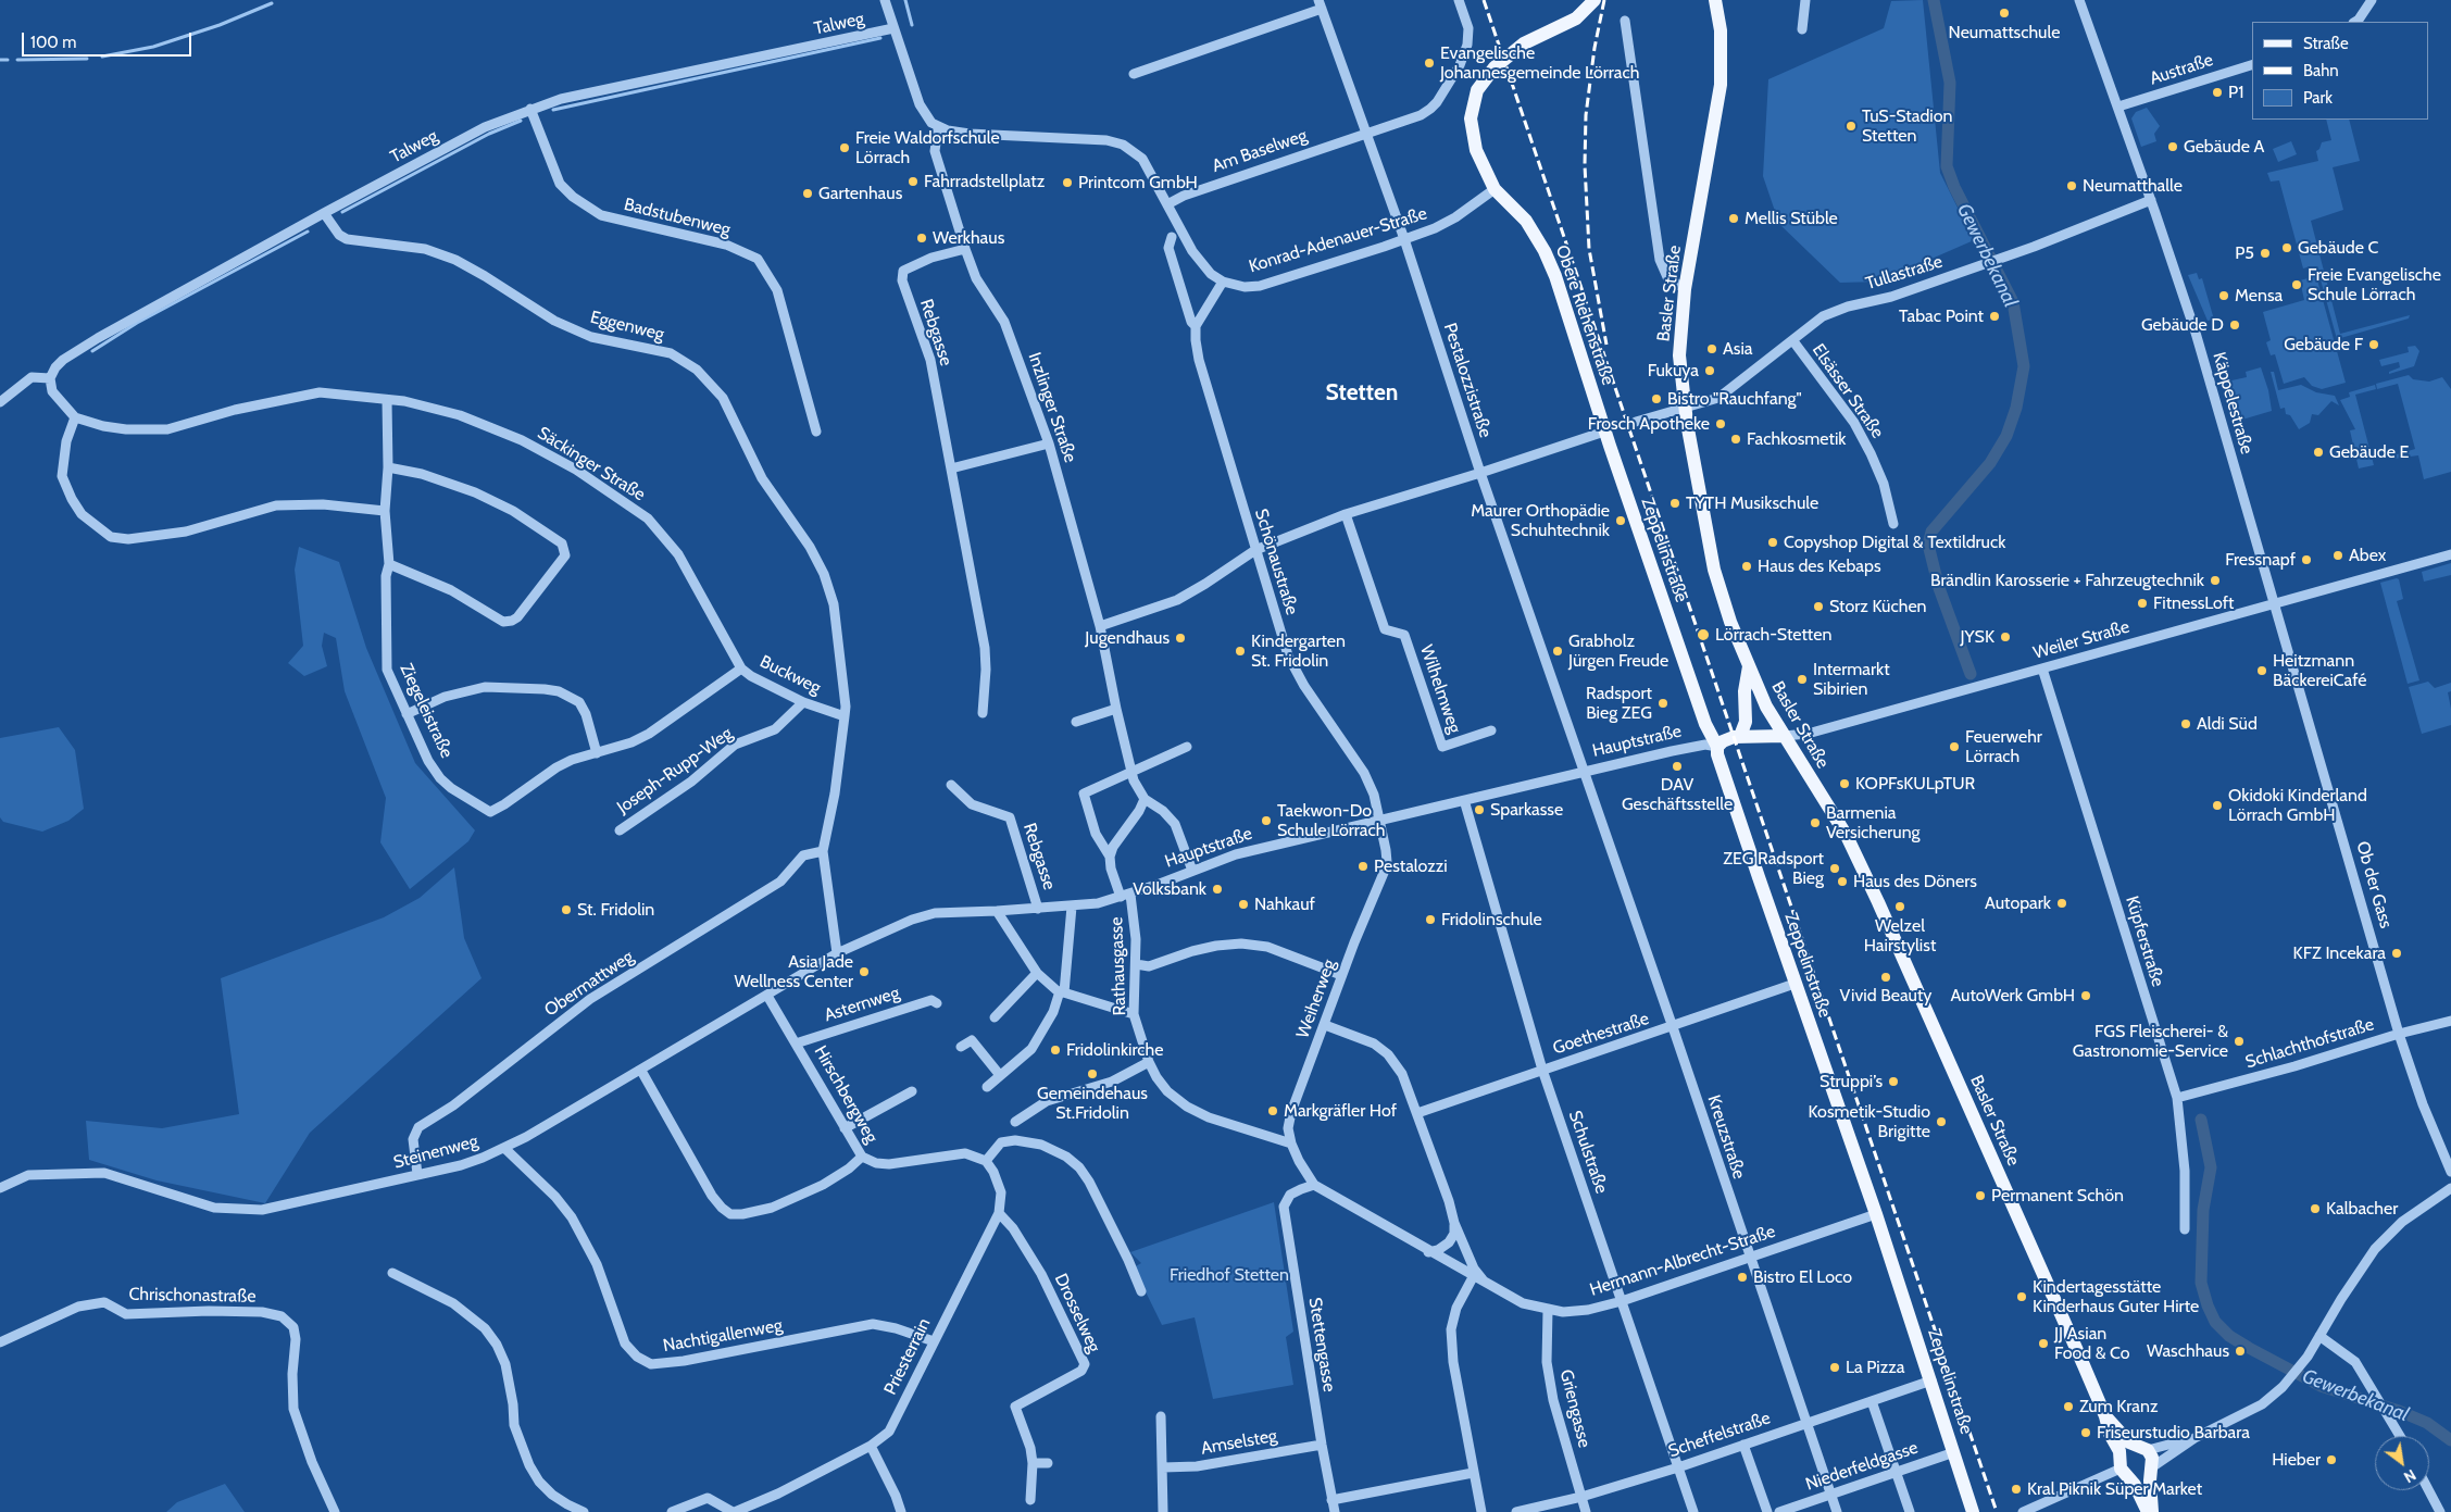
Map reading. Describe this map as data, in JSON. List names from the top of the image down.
{
  "streets": {
    "main road": [
      "Basler Straße",
      "Obere Riehenstraße",
      "Zeppelinstraße",
      "Hauptstraße"
    ],
    "street": [
      "Talweg",
      "Austraße",
      "Am Baselweg",
      "Badstubenweg",
      "Konrad-Adenauer-Straße",
      "Tullastraße",
      "Eggenweg",
      "Rebgasse",
      "Pestalozzistraße",
      "Elsässer Straße",
      "Käppelestraße",
      "Inzlinger Straße",
      "Säckinger Straße",
      "Schönaustraße",
      "Weiler Straße",
      "Buckweg",
      "Wilhelmweg",
      "Ziegeleistraße",
      "Joseph-Rupp-Weg",
      "Ob der Gass",
      "Küpferstraße",
      "Rathausgasse",
      "Obermattweg",
      "Weiherweg",
      "Asternweg",
      "Goethestraße",
      "Schlachthofstraße",
      "Hirschbergweg",
      "Kreuzstraße",
      "Steinenweg",
      "Schulstraße",
      "Hermann-Albrecht-Straße",
      "Chrischonastraße",
      "Drosselweg",
      "Nachtigallenweg",
      "Stettengasse",
      "Priesterrain",
      "Griengasse",
      "Scheffelstraße",
      "Amselsteg",
      "Niederfeldgasse"
    ]
  },
  "crossings": [
    ["Talweg", "Badstubenweg"],
    ["Talweg", "Eggenweg"],
    ["Austraße", "Käppelestraße"],
    ["Am Baselweg", "Pestalozzistraße"],
    ["Konrad-Adenauer-Straße", "Obere Riehenstraße"],
    ["Konrad-Adenauer-Straße", "Pestalozzistraße"],
    ["Tullastraße", "Basler Straße"],
    ["Tullastraße", "Elsässer Straße"],
    ["Tullastraße", "Käppelestraße"],
    ["Basler Straße", "Weiler Straße"],
    ["Basler Straße", "Hauptstraße"],
    ["Obere Riehenstraße", "Zeppelinstraße"],
    ["Eggenweg", "Buckweg"],
    ["Rebgasse", "Inzlinger Straße"],
    ["Rebgasse", "Hauptstraße"],
    ["Pestalozzistraße", "Hauptstraße"],
    ["Pestalozzistraße", "Kreuzstraße"],
    ["Käppelestraße", "Weiler Straße"],
    ["Käppelestraße", "Ob der Gass"],
    ["Inzlinger Straße", "Hauptstraße"],
    ["Säckinger Straße", "Buckweg"],
    ["Säckinger Straße", "Ziegeleistraße"],
    ["Zeppelinstraße", "Hauptstraße"],
    ["Zeppelinstraße", "Goethestraße"],
    ["Zeppelinstraße", "Hermann-Albrecht-Straße"],
    ["Zeppelinstraße", "Scheffelstraße"],
    ["Zeppelinstraße", "Niederfeldgasse"],
    ["Schönaustraße", "Hauptstraße"],
    ["Schönaustraße", "Weiherweg"],
    ["Weiler Straße", "Hauptstraße"],
    ["Weiler Straße", "Ob der Gass"],
    ["Weiler Straße", "Küpferstraße"],
    ["Buckweg", "Ziegeleistraße"],
    ["Buckweg", "Joseph-Rupp-Weg"],
    ["Hauptstraße", "Rathausgasse"],
    ["Hauptstraße", "Weiherweg"],
    ["Hauptstraße", "Kreuzstraße"],
    ["Hauptstraße", "Steinenweg"],
    ["Hauptstraße", "Schulstraße"],
    ["Ob der Gass", "Schlachthofstraße"],
    ["Küpferstraße", "Schlachthofstraße"],
    ["Rathausgasse", "Weiherweg"],
    ["Obermattweg", "Steinenweg"],
    ["Weiherweg", "Hermann-Albrecht-Straße"],
    ["Weiherweg", "Stettengasse"],
    ["Asternweg", "Hirschbergweg"],
    ["Goethestraße", "Kreuzstraße"],
    ["Goethestraße", "Schulstraße"],
    ["Hirschbergweg", "Steinenweg"],
    ["Hirschbergweg", "Priesterrain"],
    ["Kreuzstraße", "Hermann-Albrecht-Straße"],
    ["Kreuzstraße", "Scheffelstraße"],
    ["Kreuzstraße", "Niederfeldgasse"],
    ["Steinenweg", "Nachtigallenweg"],
    ["Schulstraße", "Hermann-Albrecht-Straße"],
    ["Schulstraße", "Scheffelstraße"],
    ["Hermann-Albrecht-Straße", "Stettengasse"],
    ["Hermann-Albrecht-Straße", "Griengasse"],
    ["Drosselweg", "Priesterrain"],
    ["Nachtigallenweg", "Priesterrain"],
    ["Stettengasse", "Amselsteg"],
    ["Griengasse", "Scheffelstraße"]
  ],
  "districts": ["Stetten"],
  "water": ["Gewerbekanal"],
  "parks": ["Friedhof Stetten"],
  "places": [
    "Neumattschule",
    "Evangelische Johannesgemeinde Lörrach",
    "P1",
    "TuS-Stadion Stetten",
    "Gebäude A",
    "Freie Waldorfschule Lörrach",
    "Fahrradstellplatz",
    "Printcom GmbH",
    "Neumatthalle",
    "Gartenhaus",
    "Mellis Stüble",
    "Werkhaus",
    "Gebäude C",
    "P5",
    "Freie Evangelische Schule Lörrach",
    "Mensa",
    "Tabac Point",
    "Gebäude D",
    "Gebäude F",
    "Asia",
    "Fukuya",
    "Bistro \"Rauchfang\"",
    "Frosch Apotheke",
    "Fachkosmetik",
    "Gebäude E",
    "TYTH Musikschule",
    "Maurer Orthopädie Schuhtechnik",
    "Copyshop Digital & Textildruck",
    "Abex",
    "Fressnapf",
    "Haus des Kebaps",
    "Brändlin Karosserie + Fahrzeugtechnik",
    "FitnessLoft",
    "Storz Küchen",
    "Lörrach-Stetten",
    "JYSK",
    "Jugendhaus",
    "Kindergarten St. Fridolin",
    "Grabholz Jürgen Freude",
    "Heitzmann BäckereiCafé",
    "Intermarkt Sibirien",
    "Radsport Bieg ZEG",
    "Aldi Süd",
    "Feuerwehr Lörrach",
    "DAV Geschäftsstelle",
    "KOPFsKULpTUR",
    "Okidoki Kinderland Lörrach GmbH",
    "Sparkasse",
    "Taekwon-Do Schule Lörrach",
    "Barmenia Versicherung",
    "Pestalozzi",
    "ZEG Radsport Bieg",
    "Haus des Döners",
    "Volksbank",
    "Autopark",
    "Nahkauf",
    "Welzel Hairstylist",
    "St. Fridolin",
    "Fridolinschule",
    "KFZ Incekara",
    "Asia Jade Wellness Center",
    "Vivid Beauty",
    "AutoWerk GmbH",
    "FGS Fleischerei- & Gastronomie-Service",
    "Fridolinkirche",
    "Gemeindehaus St.Fridolin",
    "Struppi’s",
    "Markgräfler Hof",
    "Kosmetik-Studio Brigitte",
    "Permanent Schön",
    "Kalbacher",
    "Bistro El Loco",
    "Kindertagesstätte Kinderhaus Guter Hirte",
    "JJ Asian Food & Co",
    "Waschhaus",
    "La Pizza",
    "Zum Kranz",
    "Friseurstudio Barbara",
    "Hieber",
    "Kral Piknik Süper Market"
  ],
  "legend": ["Straße", "Bahn", "Park"],
  "scale_bar": "100 m",
  "north": "bottom right"
}
